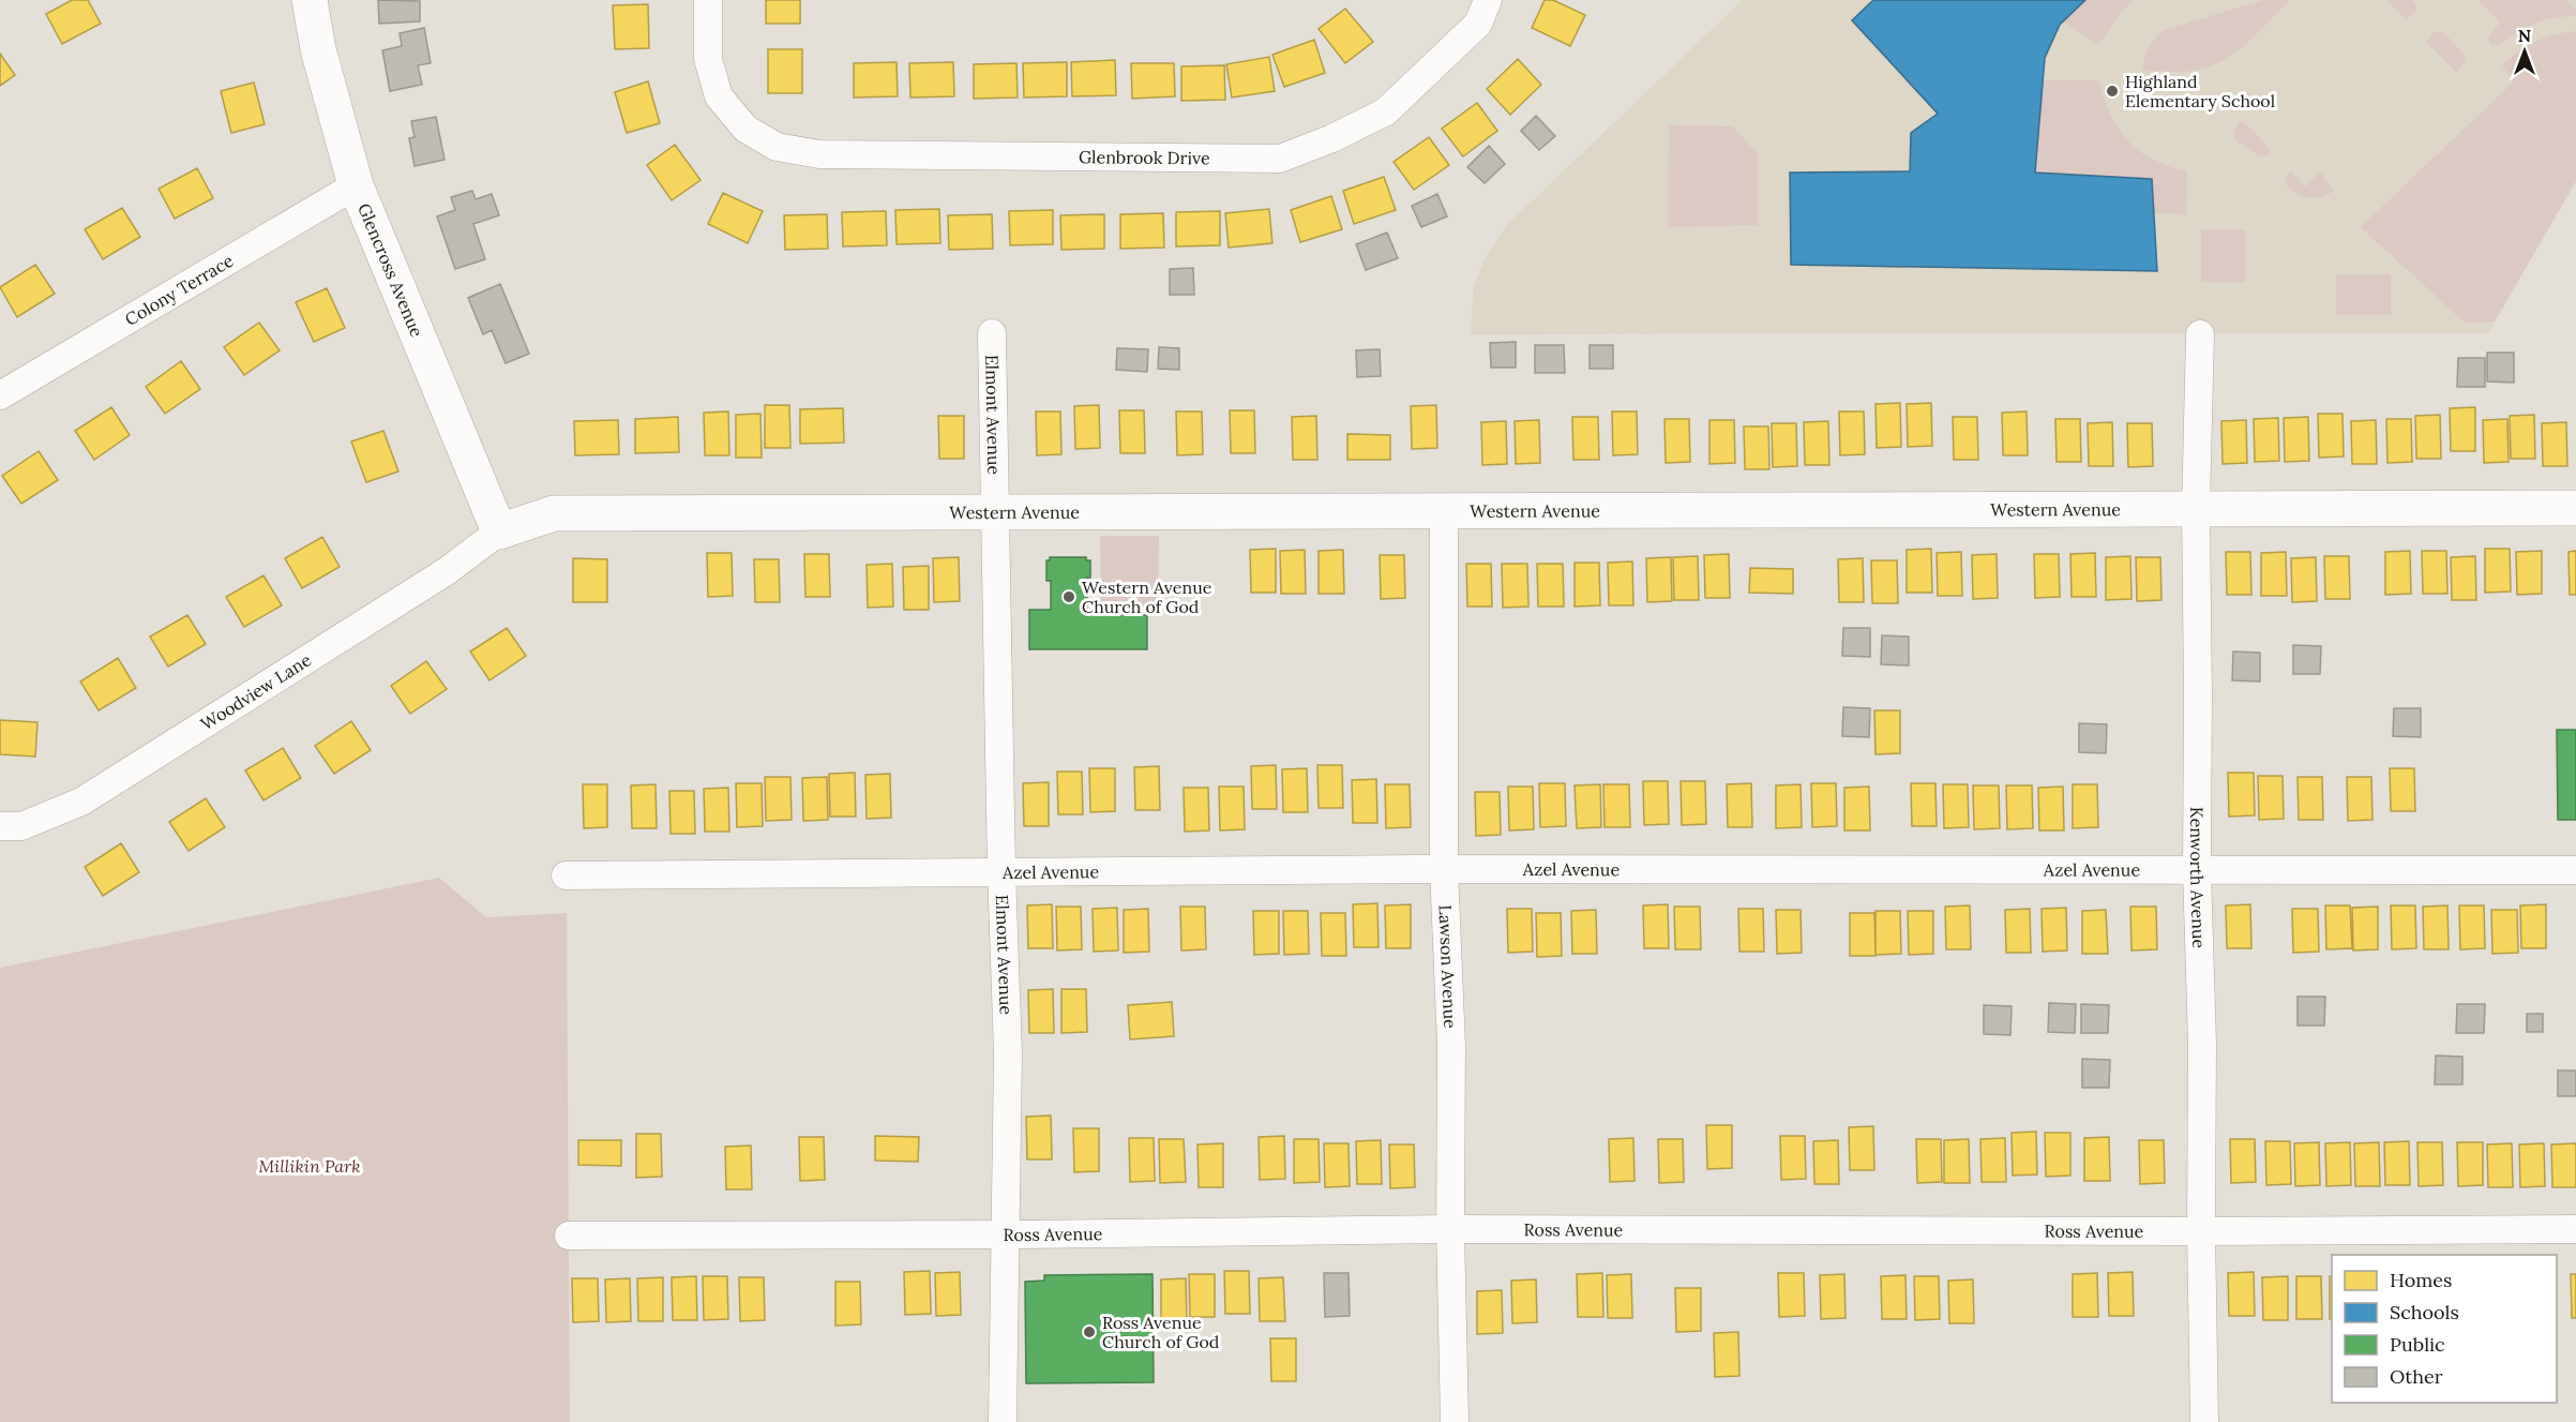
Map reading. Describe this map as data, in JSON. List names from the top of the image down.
{
  "streets": {
    "street": [
      "Glenbrook Drive",
      "Glencross Avenue",
      "Colony Terrace",
      "Elmont Avenue",
      "Western Avenue",
      "Woodview Lane",
      "Azel Avenue",
      "Kenworth Avenue",
      "Lawson Avenue",
      "Ross Avenue"
    ]
  },
  "crossings": [
    ["Glencross Avenue", "Colony Terrace"],
    ["Glencross Avenue", "Western Avenue"],
    ["Glencross Avenue", "Woodview Lane"],
    ["Elmont Avenue", "Western Avenue"],
    ["Elmont Avenue", "Azel Avenue"],
    ["Elmont Avenue", "Ross Avenue"],
    ["Western Avenue", "Woodview Lane"],
    ["Western Avenue", "Kenworth Avenue"],
    ["Western Avenue", "Lawson Avenue"],
    ["Azel Avenue", "Kenworth Avenue"],
    ["Azel Avenue", "Lawson Avenue"],
    ["Kenworth Avenue", "Ross Avenue"],
    ["Lawson Avenue", "Ross Avenue"]
  ],
  "parks": ["Millikin Park"],
  "places": ["Highland Elementary School", "Western Avenue Church of God", "Ross Avenue Church of God"],
  "legend": [
    "Homes",
    "Schools",
    "Public",
    "Other"
  ],
  "north": "top"
}
